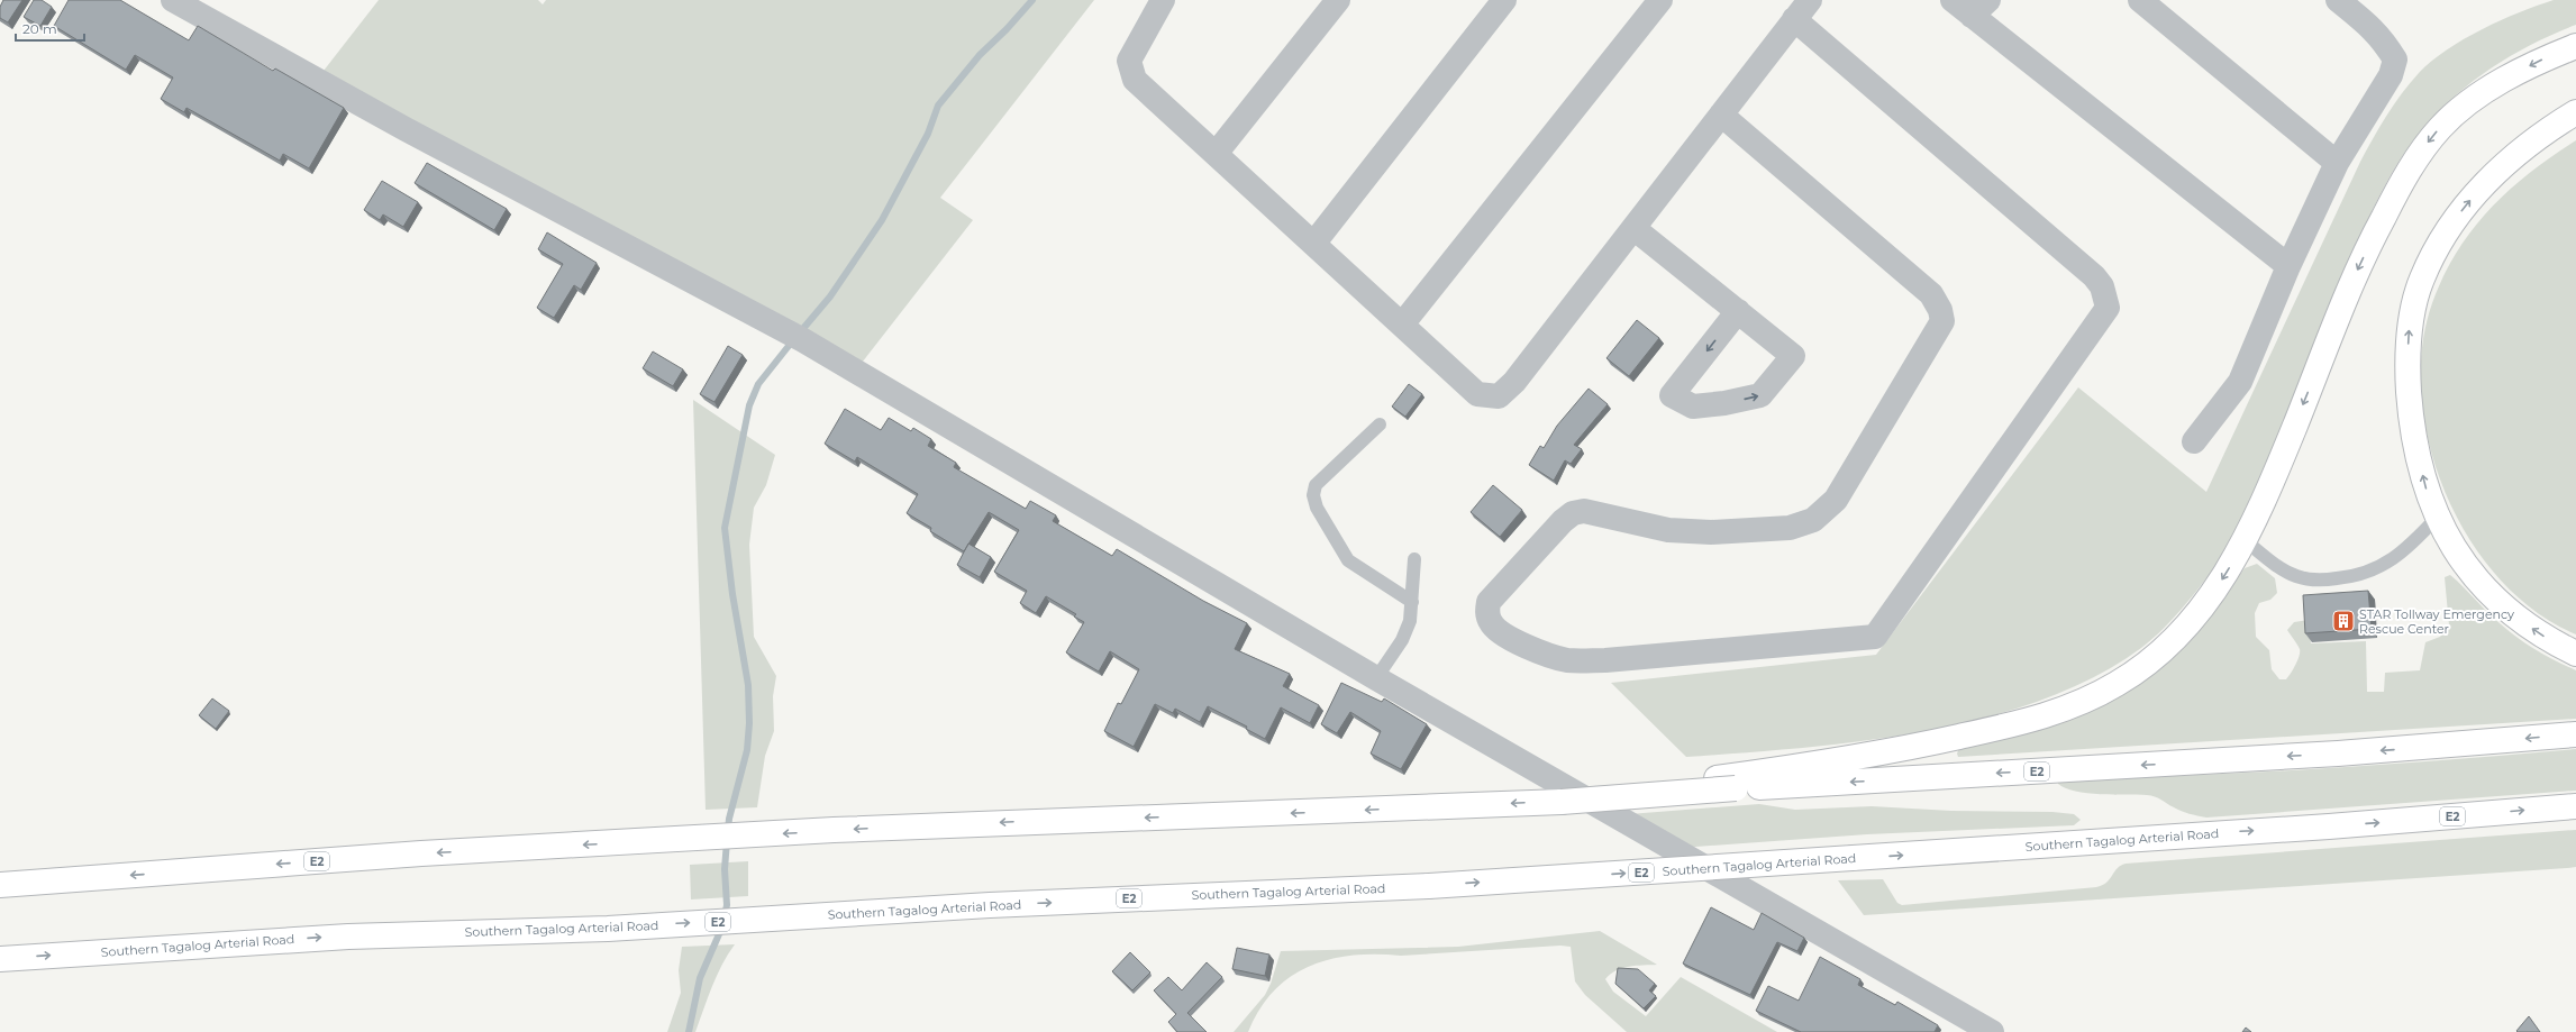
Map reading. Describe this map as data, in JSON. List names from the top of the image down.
{
  "streets": {
    "highway": ["E2", "Southern Tagalog Arterial Road"]
  },
  "places": {
    "building": ["STAR Tollway Emergency Rescue Center"]
  },
  "scale_bar": "20 m"
}
